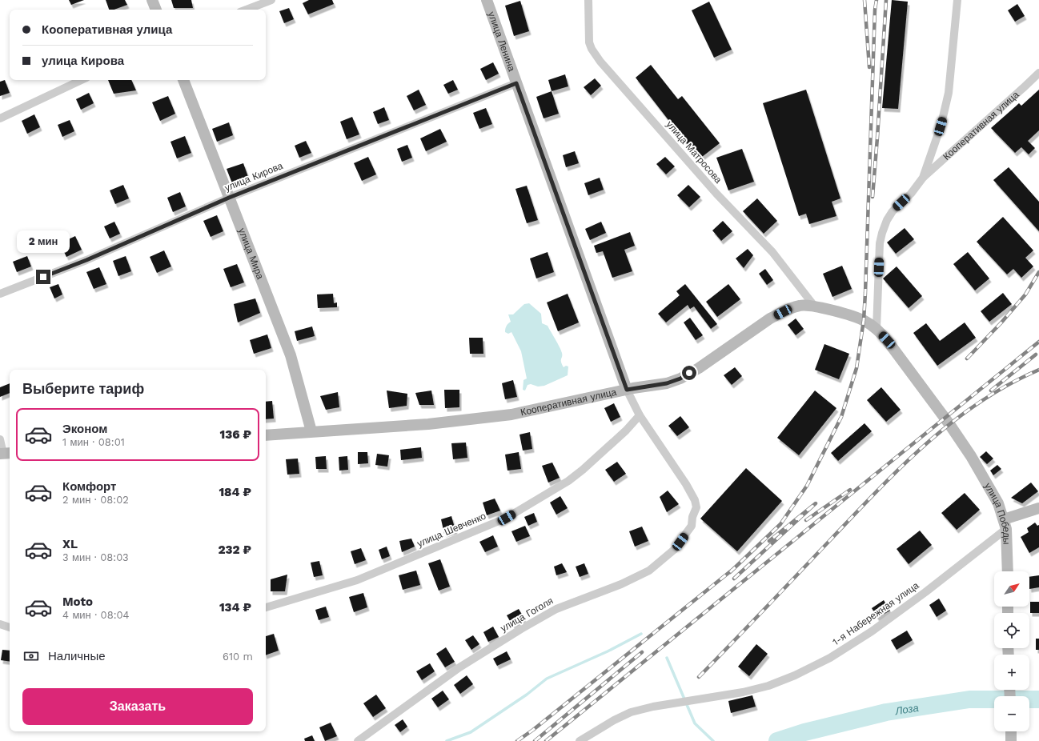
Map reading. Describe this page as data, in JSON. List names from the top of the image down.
{
  "streets": {
    "main road": [
      "улица Ленина",
      "Кооперативная улица",
      "улица Мира",
      "улица Победы"
    ],
    "street": [
      "улица Матросова",
      "улица Кирова",
      "улица Шевченко",
      "1-я Набережная улица",
      "улица Гоголя"
    ]
  },
  "crossings": [
    ["улица Ленина", "Кооперативная улица"],
    ["улица Ленина", "улица Кирова"],
    ["Кооперативная улица", "улица Матросова"],
    ["Кооперативная улица", "улица Мира"],
    ["Кооперативная улица", "улица Победы"],
    ["улица Кирова", "улица Мира"],
    ["улица Победы", "1-я Набережная улица"],
    ["улица Шевченко", "улица Гоголя"]
  ],
  "water": ["Лоза"],
  "north": "top right",
  "page": {
    "banner": ["Кооперативная улица", "улица Кирова"],
    "bubble": "2 мин",
    "heading": "Выберите тариф",
    "list": [
      {
        "name": "Эконом",
        "note": "1 мин · 08:01",
        "value": "136 ₽"
      },
      {
        "name": "Комфорт",
        "note": "2 мин · 08:02",
        "value": "184 ₽"
      },
      {
        "name": "XL",
        "note": "3 мин · 08:03",
        "value": "232 ₽"
      },
      {
        "name": "Moto",
        "note": "4 мин · 08:04",
        "value": "134 ₽"
      }
    ],
    "map_buttons": ["+", "−"],
    "pay": ["Наличные", "610 m"],
    "buttons": "Заказать"
  }
}
